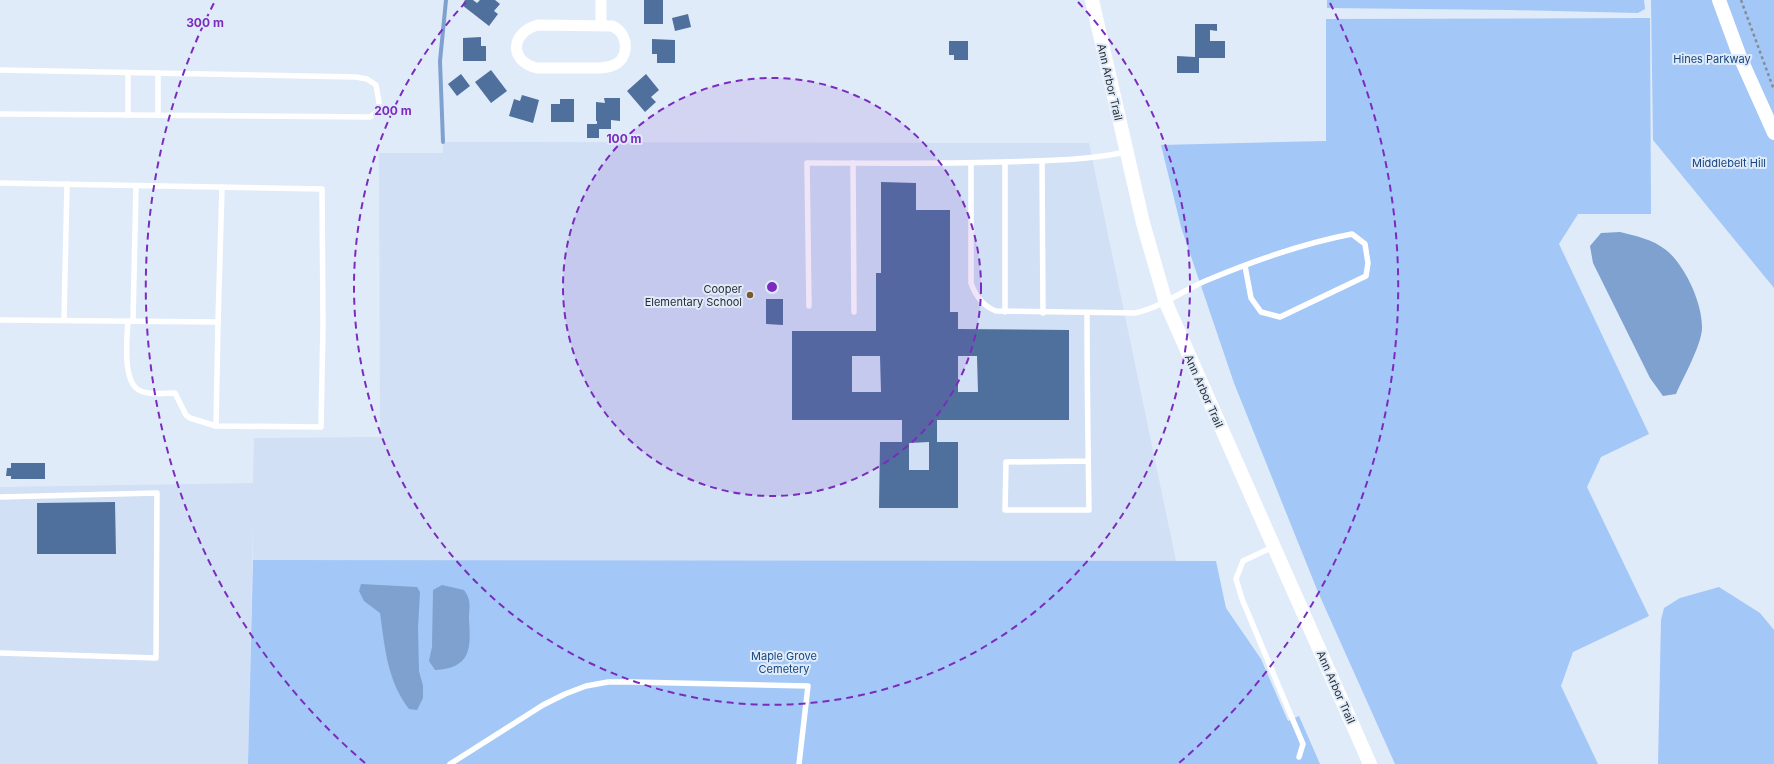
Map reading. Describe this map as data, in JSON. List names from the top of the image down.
{
  "streets": {
    "street": ["Ann Arbor Trail"]
  },
  "parks": ["Hines Parkway", "Middlebelt Hill", "Maple Grove Cemetery"],
  "places": ["Cooper Elementary School"],
  "rings": ["300 m", "200 m", "100 m"]
}
